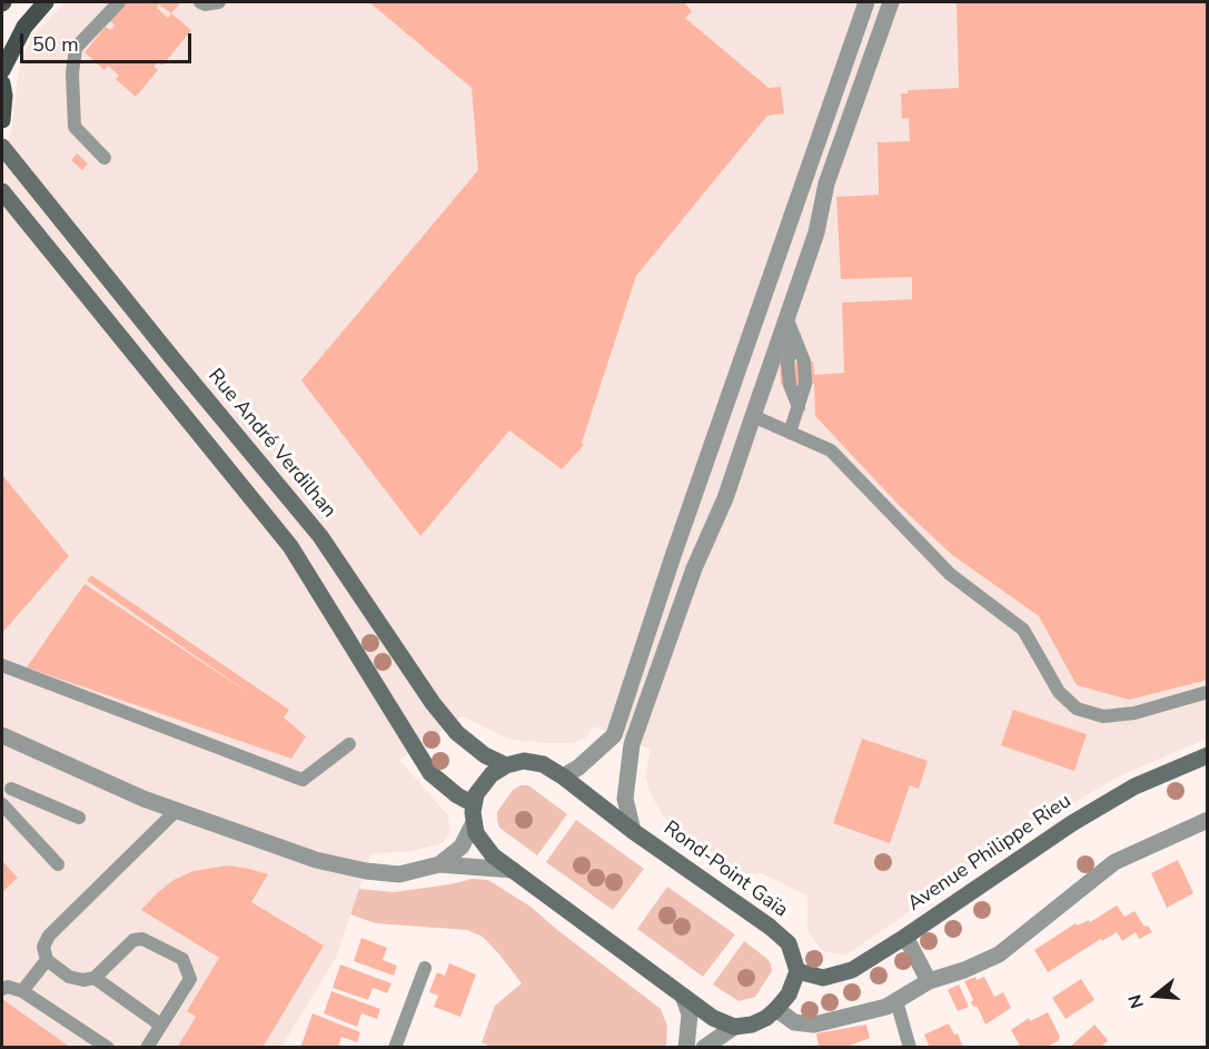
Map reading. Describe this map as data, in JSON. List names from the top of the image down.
{
  "streets": {
    "street": ["Rue André Verdilhan", "Avenue Philippe Rieu", "Rond-Point Gaïa"]
  },
  "crossings": [
    ["Rue André Verdilhan", "Rond-Point Gaïa"],
    ["Avenue Philippe Rieu", "Rond-Point Gaïa"]
  ],
  "scale_bar": "50 m",
  "north": "left"
}
